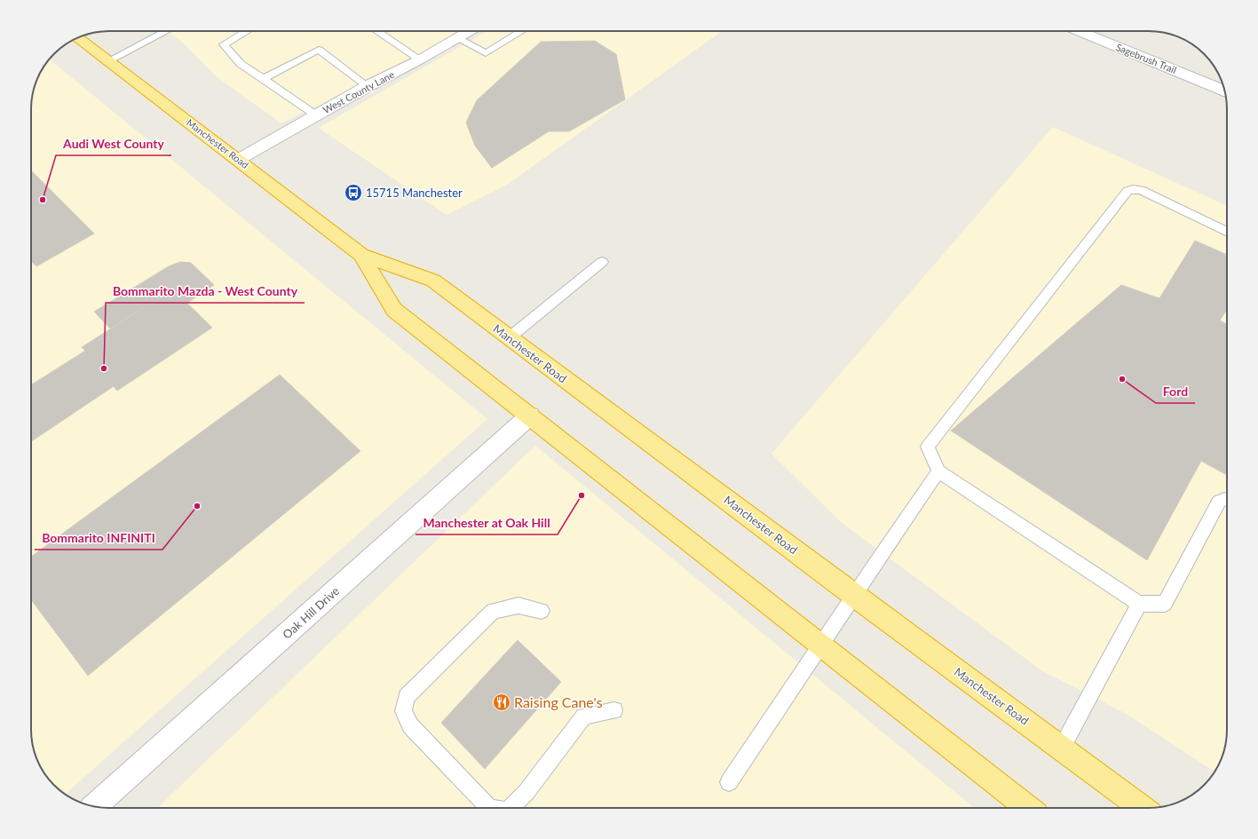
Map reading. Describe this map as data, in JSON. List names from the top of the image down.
{
  "streets": {
    "highway": ["Manchester Road"],
    "street": ["Sagebrush Trail", "West County Lane", "Oak Hill Drive"]
  },
  "crossings": [
    ["West County Lane", "Manchester Road"],
    ["Manchester Road", "Oak Hill Drive"]
  ],
  "places": {
    "bus stop": ["15715 Manchester"],
    "other": [
      "Audi West County",
      "Bommarito Mazda - West County",
      "Ford",
      "Manchester at Oak Hill",
      "Bommarito INFINITI"
    ],
    "restaurant": ["Raising Cane's"]
  }
}
